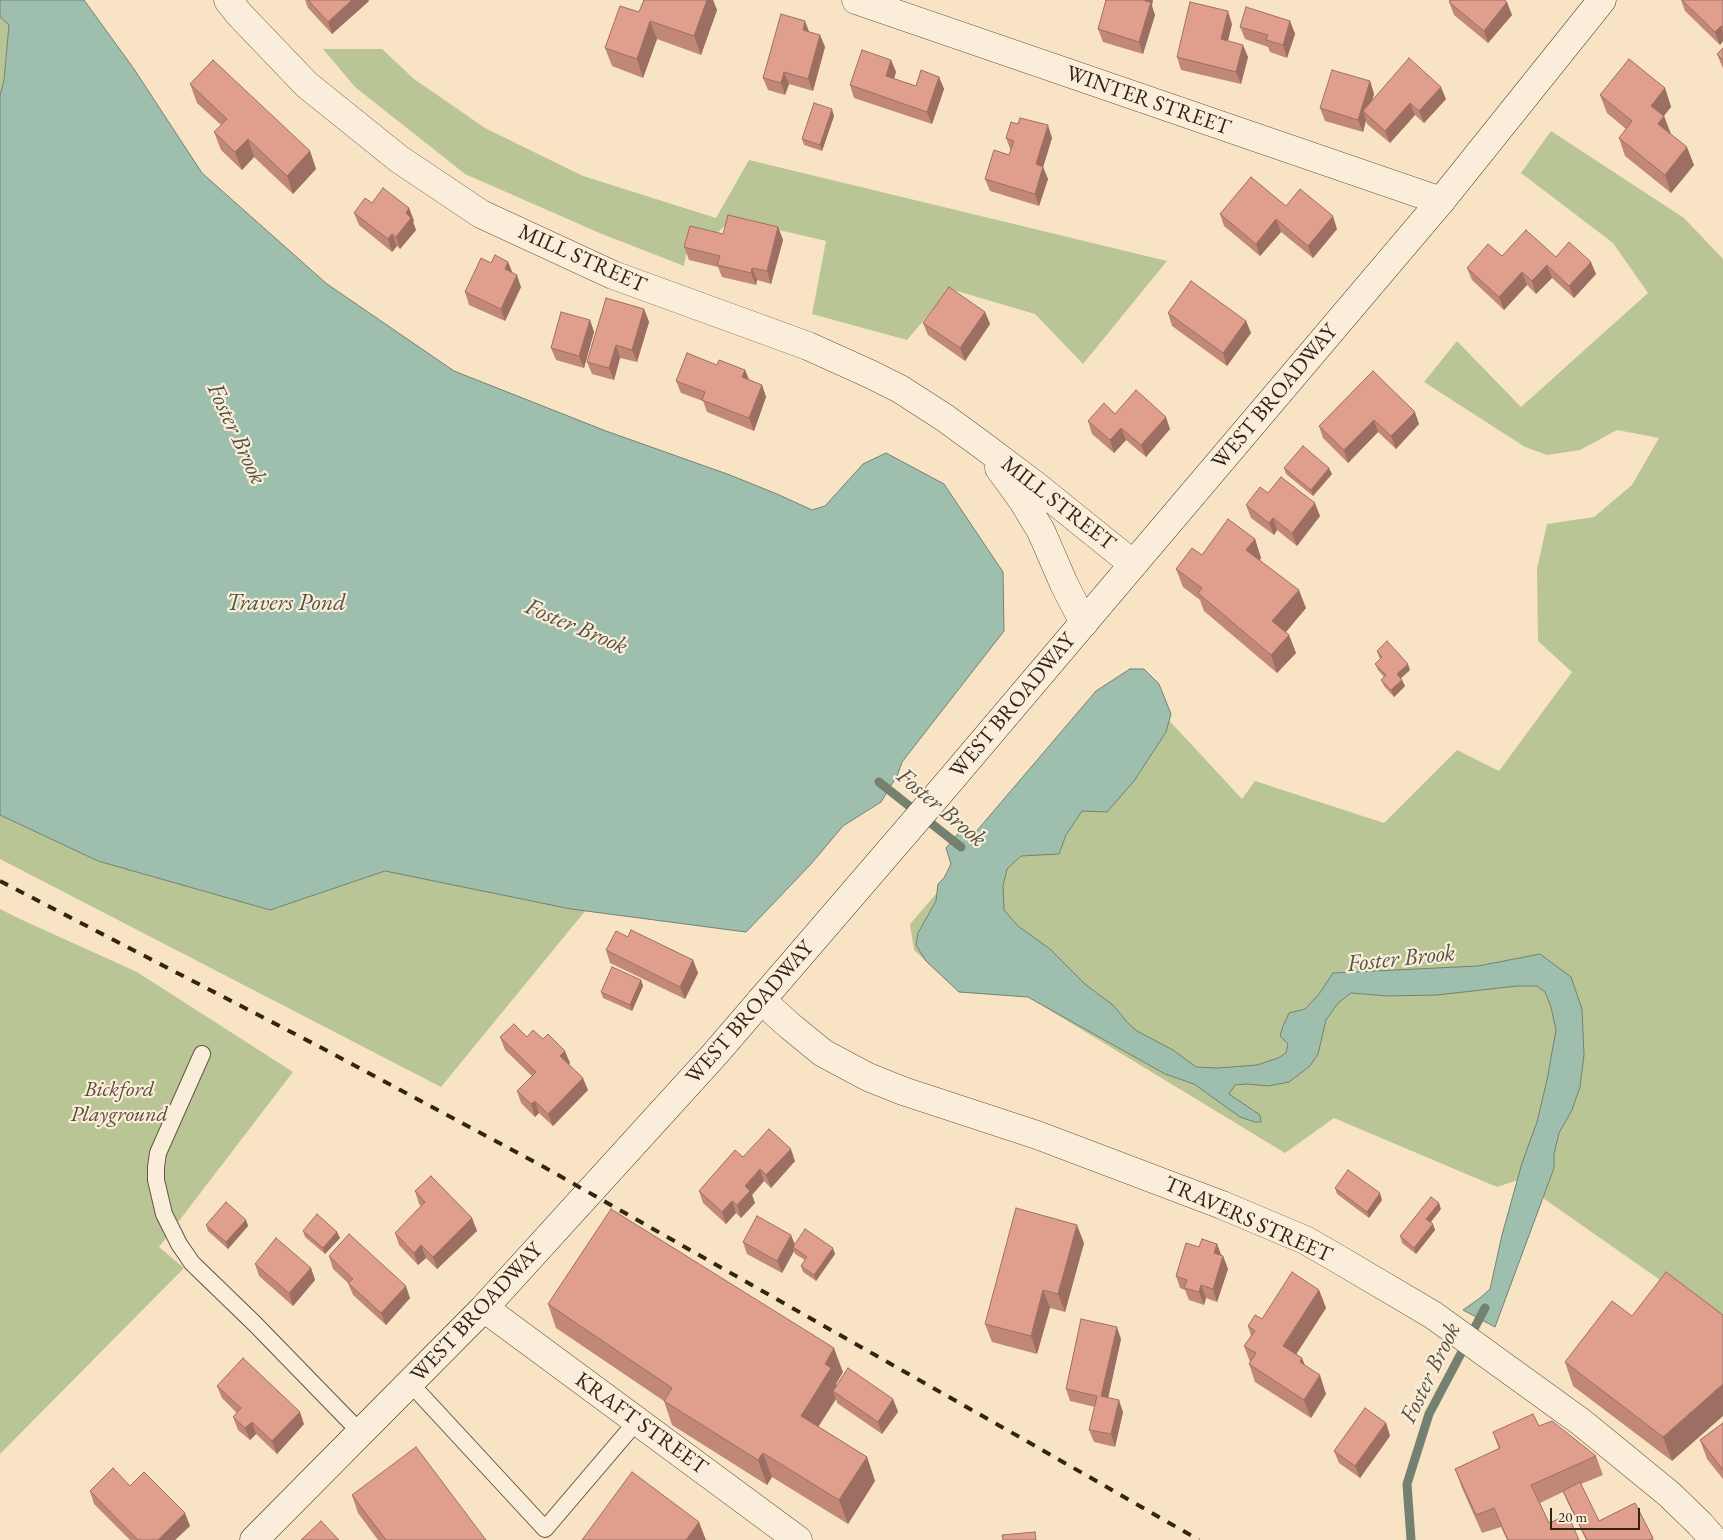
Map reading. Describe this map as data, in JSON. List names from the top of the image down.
{
  "streets": {
    "street": [
      "WINTER STREET",
      "MILL STREET",
      "WEST BROADWAY",
      "TRAVERS STREET",
      "KRAFT STREET"
    ]
  },
  "crossings": [
    ["WINTER STREET", "WEST BROADWAY"],
    ["MILL STREET", "WEST BROADWAY"],
    ["WEST BROADWAY", "TRAVERS STREET"],
    ["WEST BROADWAY", "KRAFT STREET"]
  ],
  "water": ["Foster Brook", "Travers Pond"],
  "parks": ["Bickford Playground"],
  "scale_bar": "20 m"
}
